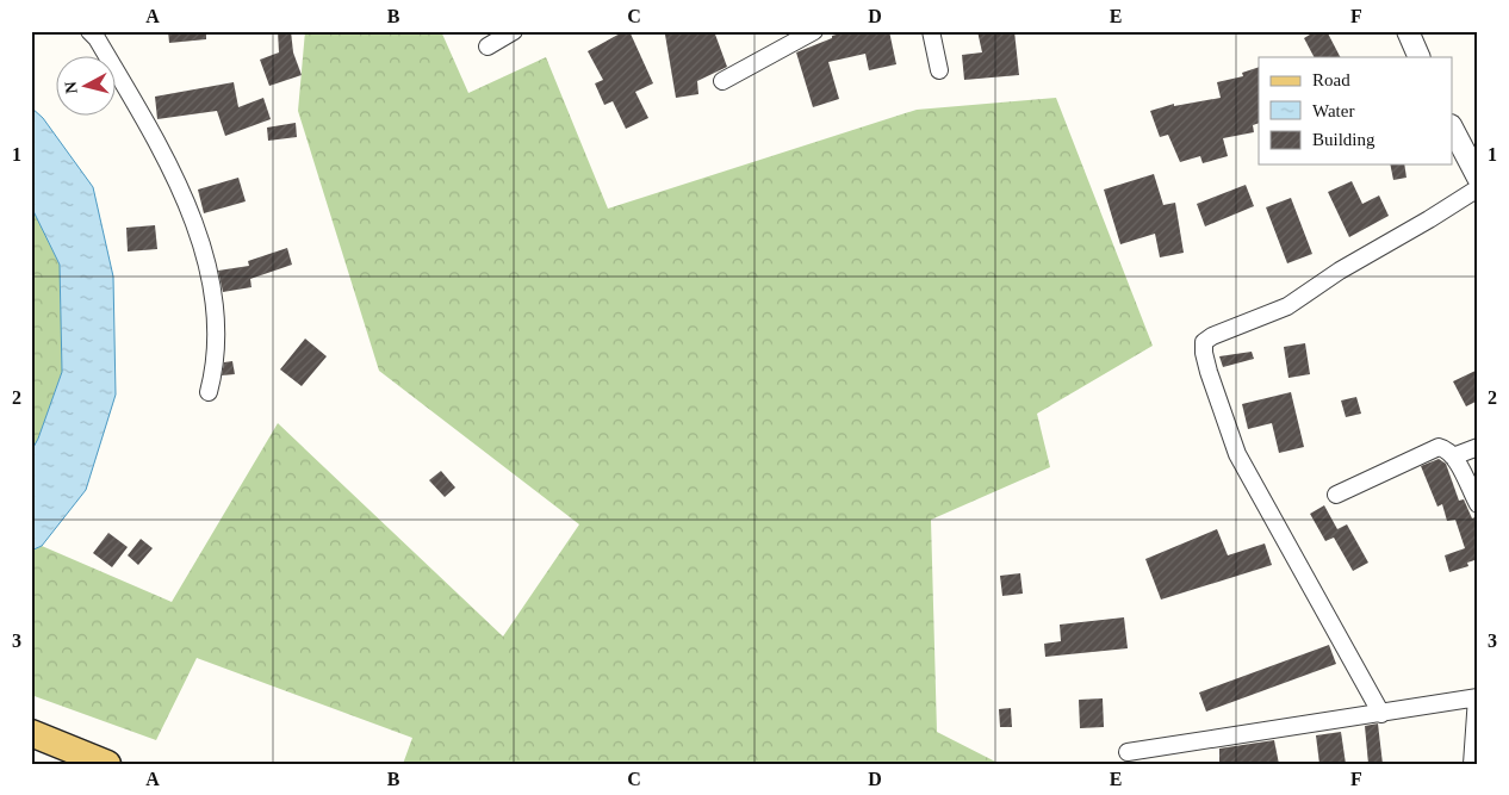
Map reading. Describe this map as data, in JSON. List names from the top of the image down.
{
  "legend": ["Road", "Water", "Building"],
  "north": "left",
  "grid": {
    "columns": [
      "A",
      "B",
      "C",
      "D",
      "E",
      "F"
    ],
    "rows": ["1", "2", "3"]
  }
}
